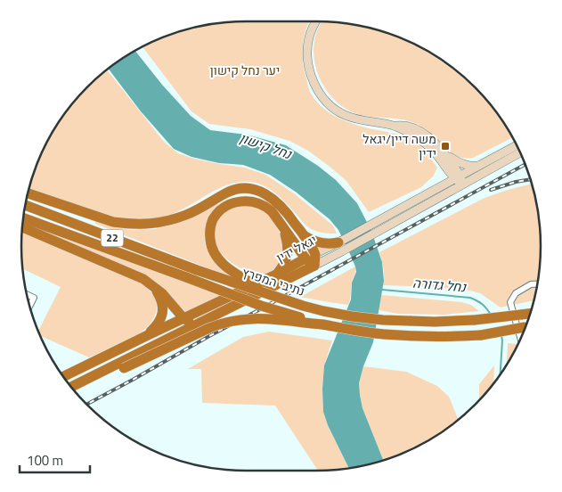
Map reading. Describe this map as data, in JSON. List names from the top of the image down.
{
  "streets": {
    "highway": ["22", "יגאל ידין", "נתיבי המפרץ"]
  },
  "water": ["נחל קישון", "נחל גדורה"],
  "parks": ["יער נחל קישון"],
  "places": {
    "transit": ["משה דיין/יגאל ידין"]
  },
  "scale_bar": "100 m"
}
